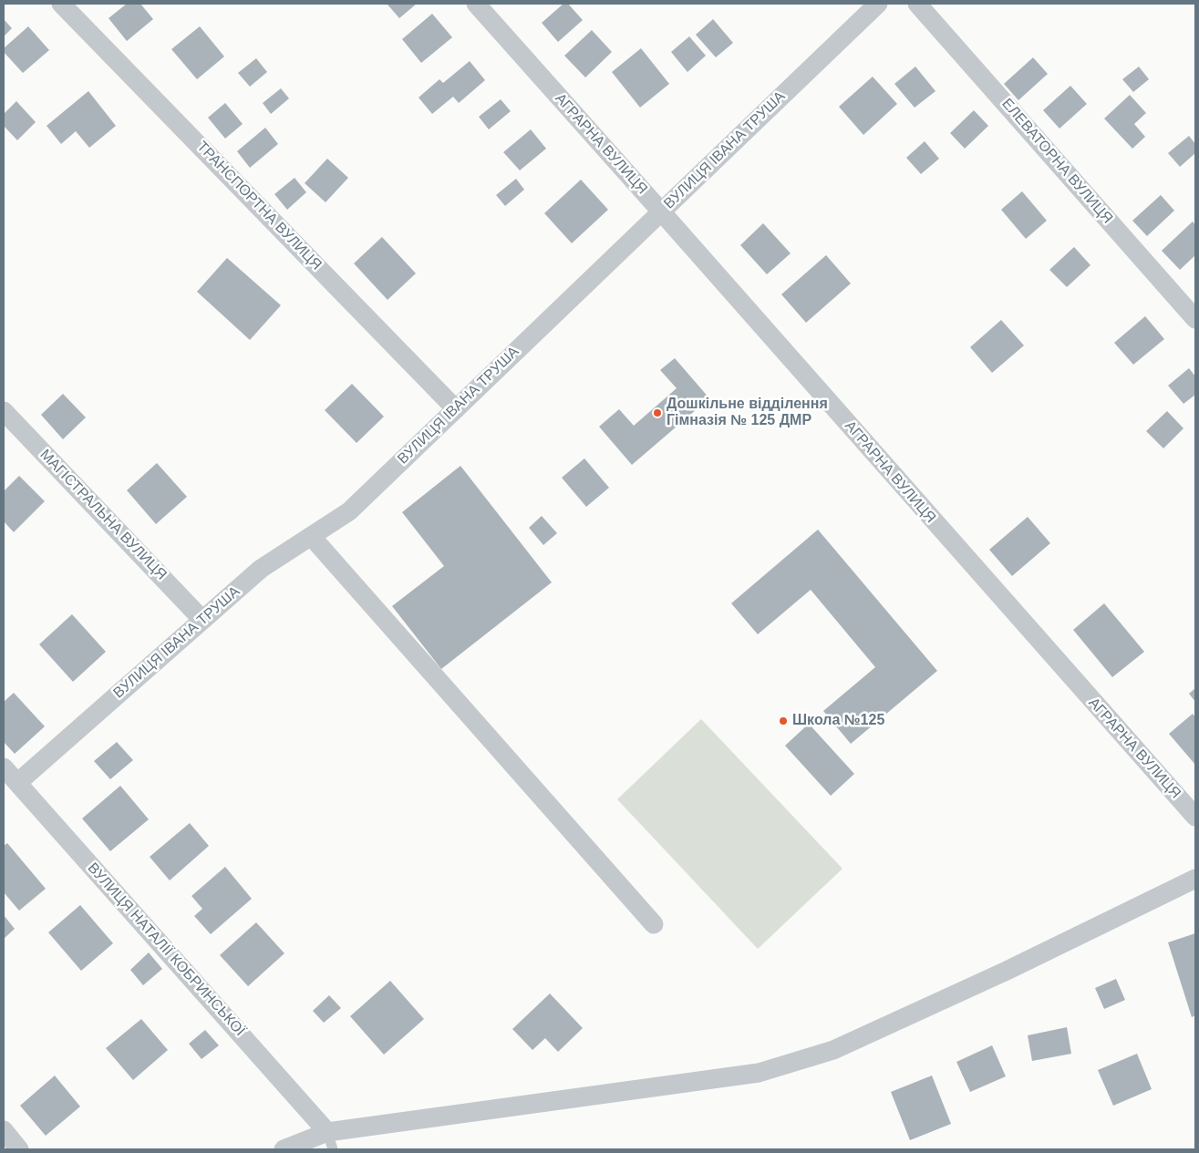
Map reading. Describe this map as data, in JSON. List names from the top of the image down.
{
  "streets": {
    "street": [
      "АГРАРНА ВУЛИЦЯ",
      "ВУЛИЦЯ ІВАНА ТРУША",
      "ЕЛЕВАТОРНА ВУЛИЦЯ",
      "ТРАНСПОРТНА ВУЛИЦЯ",
      "МАГІСТРАЛЬНА ВУЛИЦЯ",
      "ВУЛИЦЯ НАТАЛІЇ КОБРИНСЬКОЇ"
    ]
  },
  "crossings": [
    ["АГРАРНА ВУЛИЦЯ", "ВУЛИЦЯ ІВАНА ТРУША"],
    ["ВУЛИЦЯ ІВАНА ТРУША", "ТРАНСПОРТНА ВУЛИЦЯ"],
    ["ВУЛИЦЯ ІВАНА ТРУША", "МАГІСТРАЛЬНА ВУЛИЦЯ"],
    ["ВУЛИЦЯ ІВАНА ТРУША", "ВУЛИЦЯ НАТАЛІЇ КОБРИНСЬКОЇ"]
  ],
  "places": ["Дошкільне відділення Гімназія № 125 ДМР", "Школа №125"]
}
